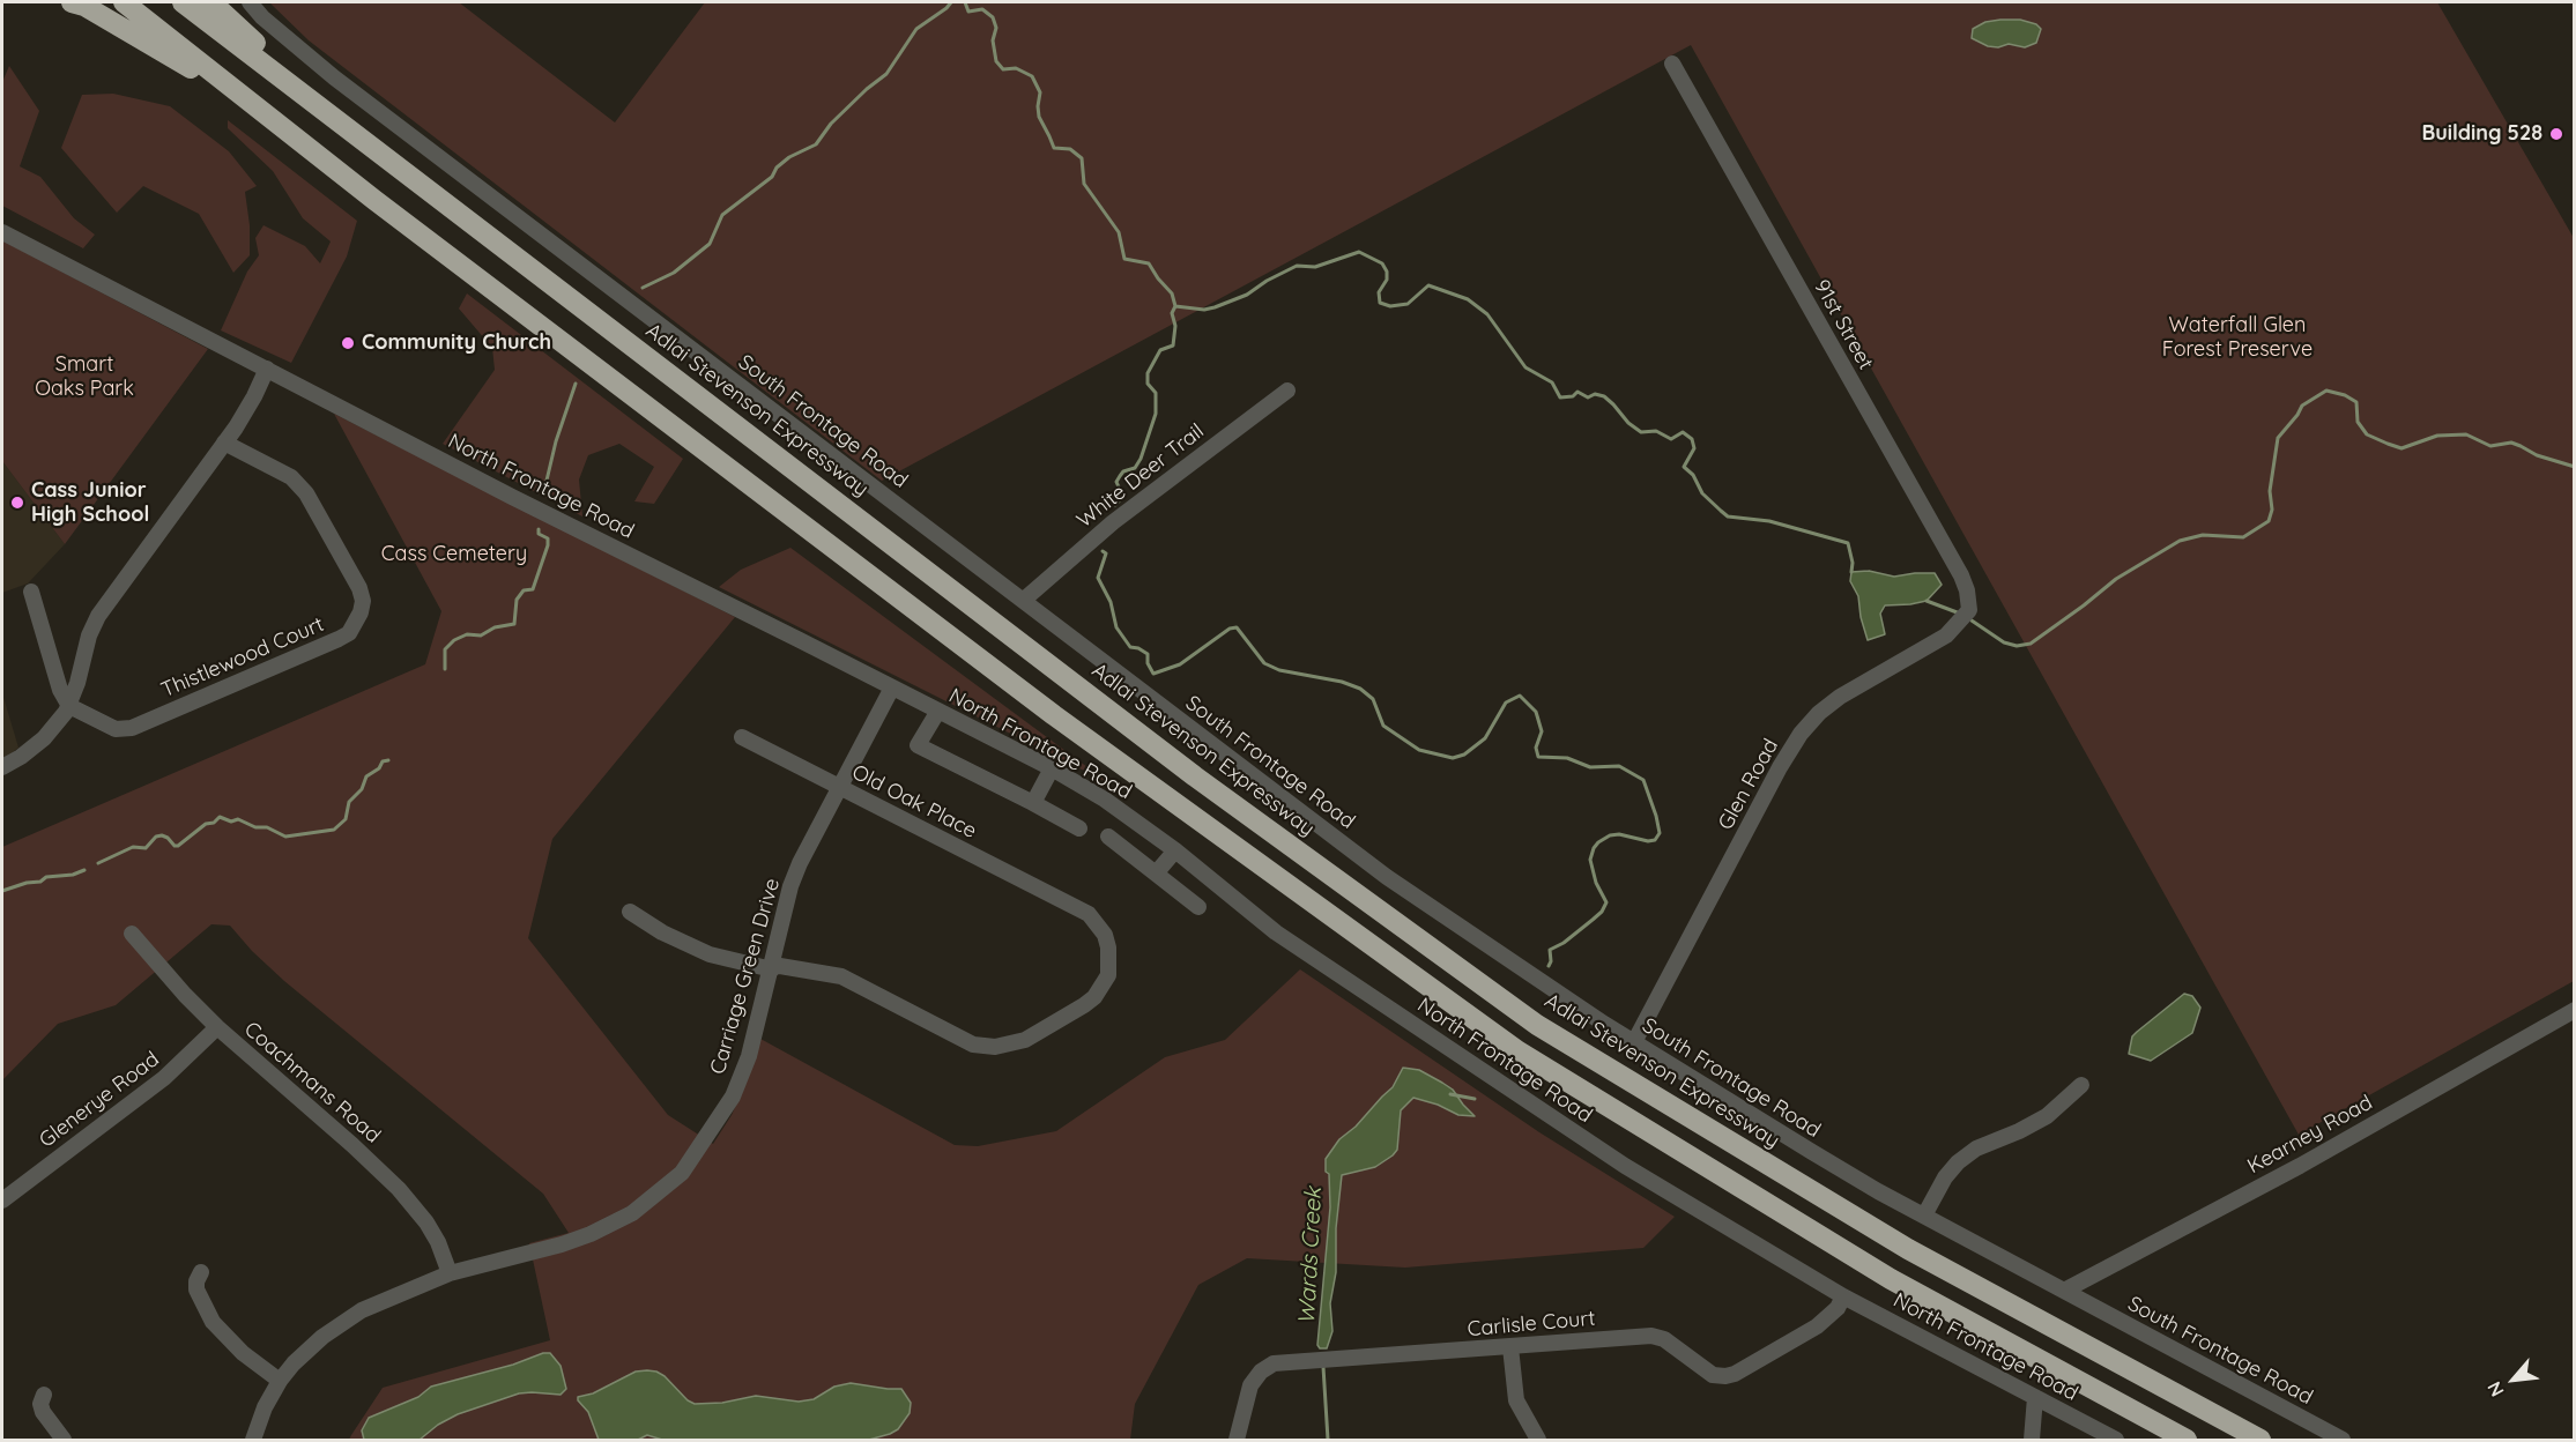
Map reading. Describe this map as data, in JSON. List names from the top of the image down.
{
  "streets": {
    "highway": ["Adlai Stevenson Expressway"],
    "street": [
      "91st Street",
      "South Frontage Road",
      "White Deer Trail",
      "North Frontage Road",
      "Thistlewood Court",
      "Glen Road",
      "Old Oak Place",
      "Carriage Green Drive",
      "Coachmans Road",
      "Glenerye Road",
      "Kearney Road",
      "Carlisle Court"
    ]
  },
  "crossings": [
    ["91st Street", "Glen Road"],
    ["South Frontage Road", "White Deer Trail"],
    ["South Frontage Road", "Glen Road"],
    ["South Frontage Road", "Kearney Road"],
    ["North Frontage Road", "Carriage Green Drive"],
    ["North Frontage Road", "Carlisle Court"],
    ["Old Oak Place", "Carriage Green Drive"],
    ["Carriage Green Drive", "Coachmans Road"],
    ["Coachmans Road", "Glenerye Road"]
  ],
  "water": ["Wards Creek"],
  "parks": ["Waterfall Glen Forest Preserve", "Smart Oaks Park", "Cass Cemetery"],
  "places": ["Building 528", "Community Church", "Cass Junior High School"],
  "north": "bottom left"
}
